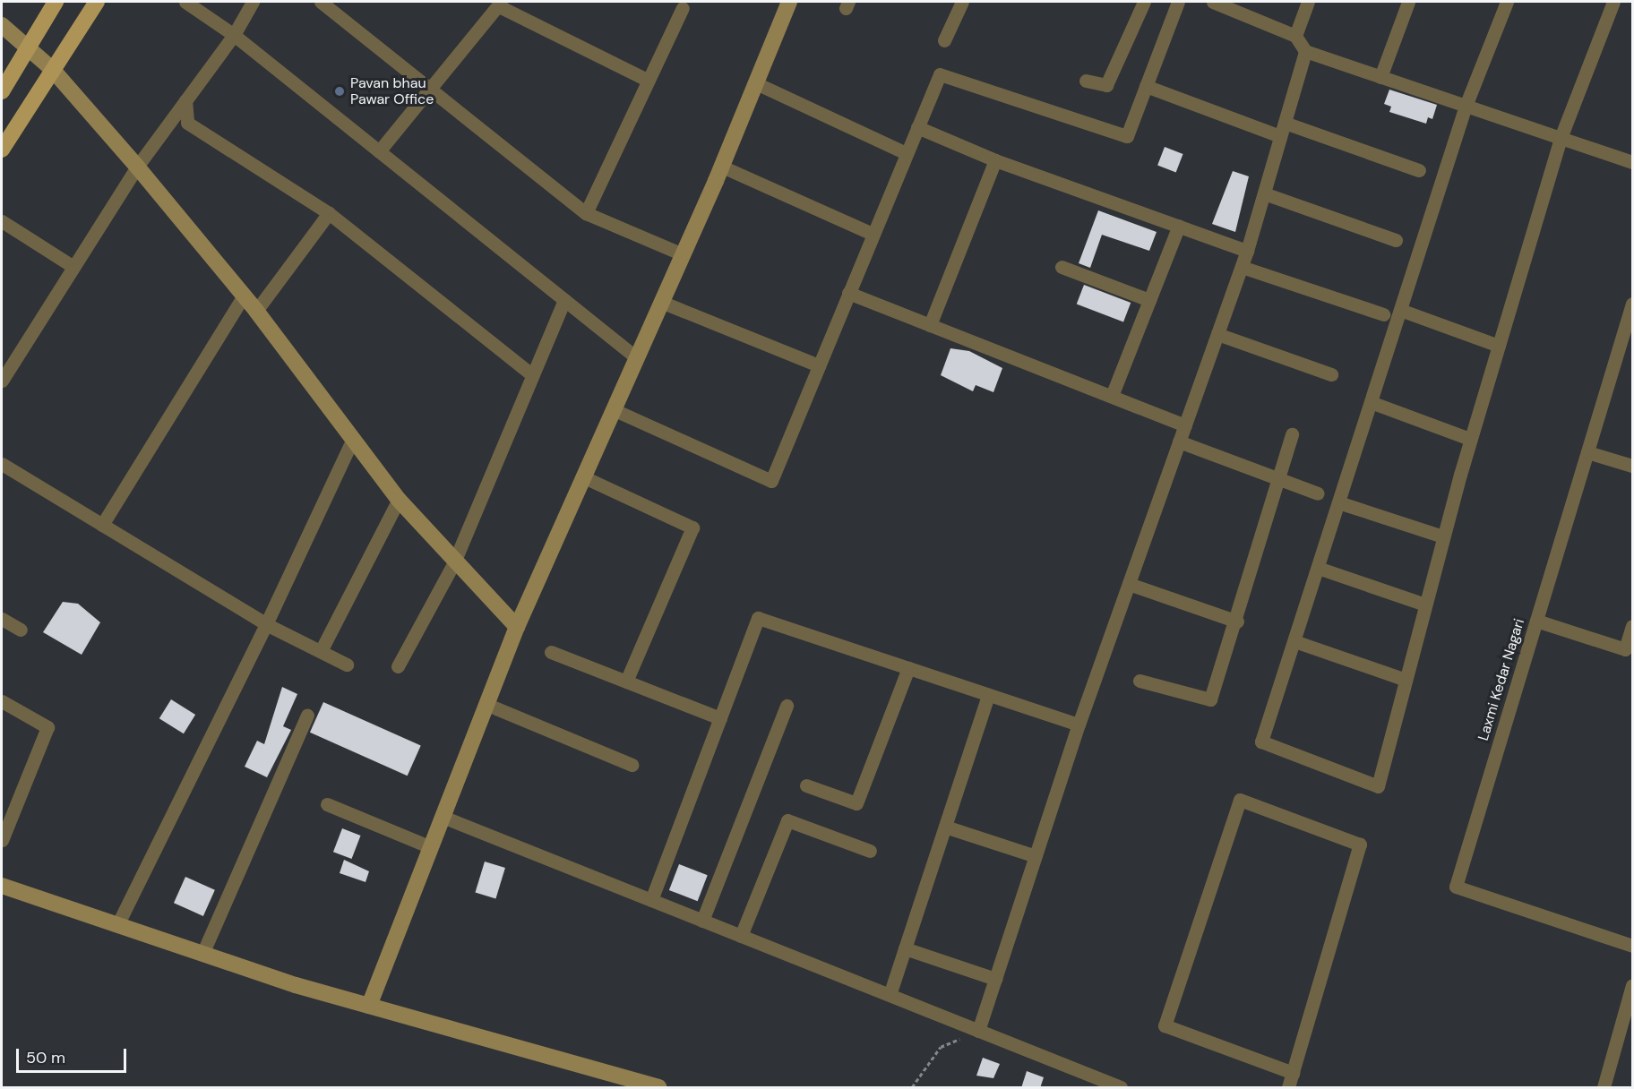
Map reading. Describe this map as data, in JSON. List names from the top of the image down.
{
  "streets": {
    "street": ["Laxmi Kedar Nagari"]
  },
  "places": ["Pavan bhau Pawar Office"],
  "scale_bar": "50 m"
}
